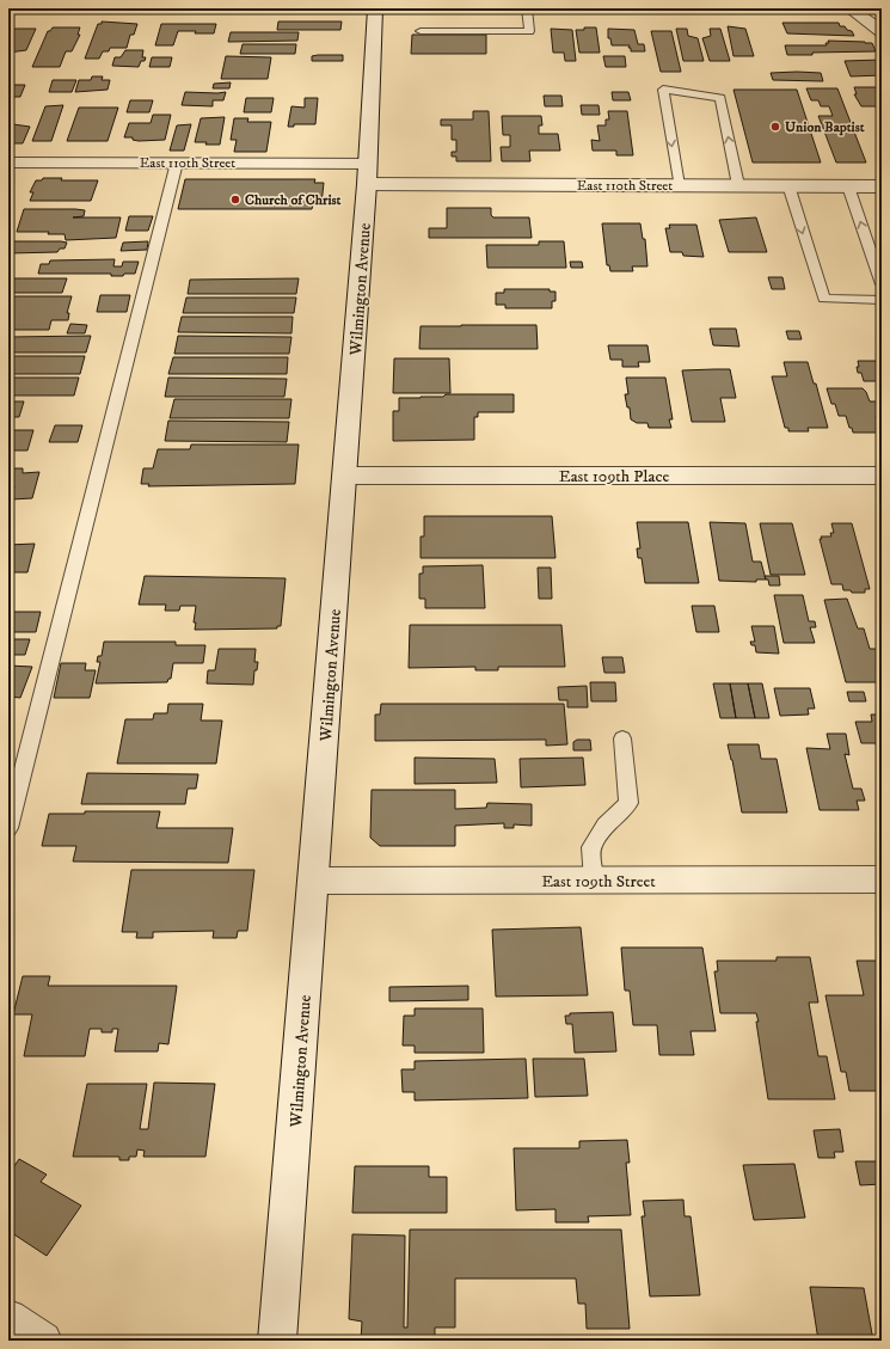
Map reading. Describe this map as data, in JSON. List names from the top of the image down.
{
  "streets": {
    "street": [
      "East 110th Street",
      "Wilmington Avenue",
      "East 109th Place",
      "East 109th Street"
    ]
  },
  "crossings": [
    ["East 110th Street", "Wilmington Avenue"],
    ["Wilmington Avenue", "East 109th Place"],
    ["Wilmington Avenue", "East 109th Street"]
  ],
  "places": ["Union Baptist", "Church of Christ"]
}
